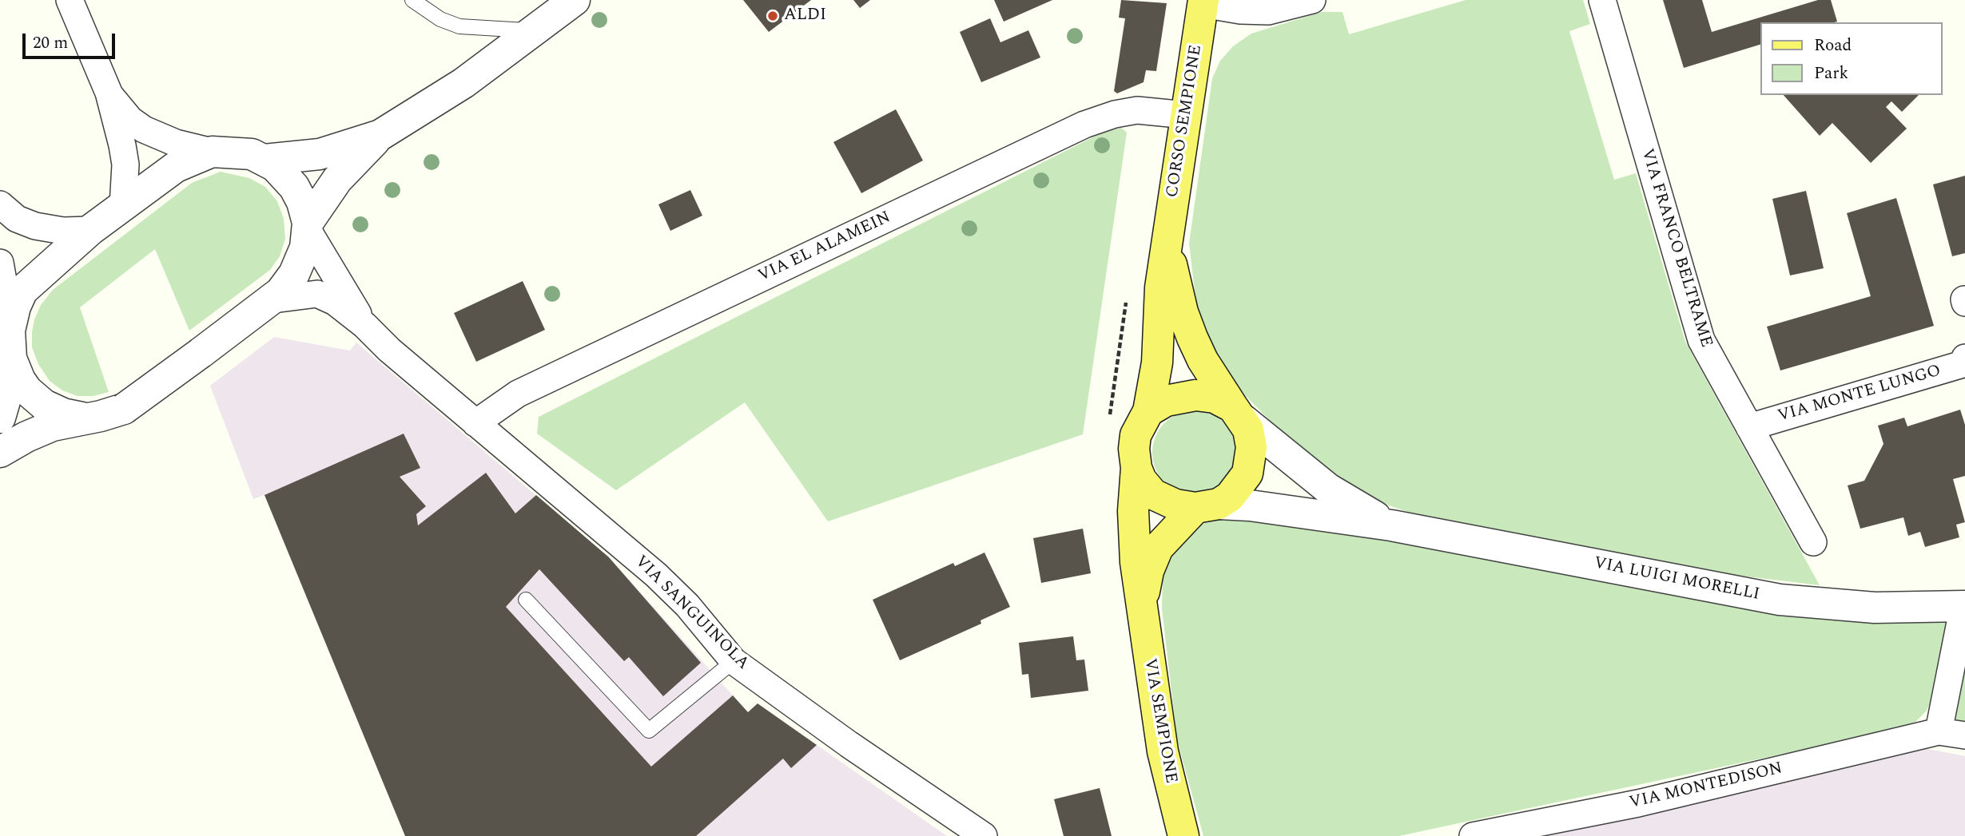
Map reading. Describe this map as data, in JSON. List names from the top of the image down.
{
  "streets": {
    "main road": ["CORSO SEMPIONE", "VIA SEMPIONE"],
    "street": [
      "VIA EL ALAMEIN",
      "VIA FRANCO BELTRAME",
      "VIA MONTE LUNGO",
      "VIA LUIGI MORELLI",
      "VIA SANGUINOLA",
      "VIA MONTEDISON"
    ]
  },
  "crossings": [
    ["CORSO SEMPIONE", "VIA EL ALAMEIN"],
    ["CORSO SEMPIONE", "VIA LUIGI MORELLI"],
    ["CORSO SEMPIONE", "VIA SEMPIONE"],
    ["VIA EL ALAMEIN", "VIA SANGUINOLA"],
    ["VIA FRANCO BELTRAME", "VIA MONTE LUNGO"],
    ["VIA LUIGI MORELLI", "VIA SEMPIONE"]
  ],
  "places": ["ALDI"],
  "legend": ["Road", "Park"],
  "scale_bar": "20 m"
}
